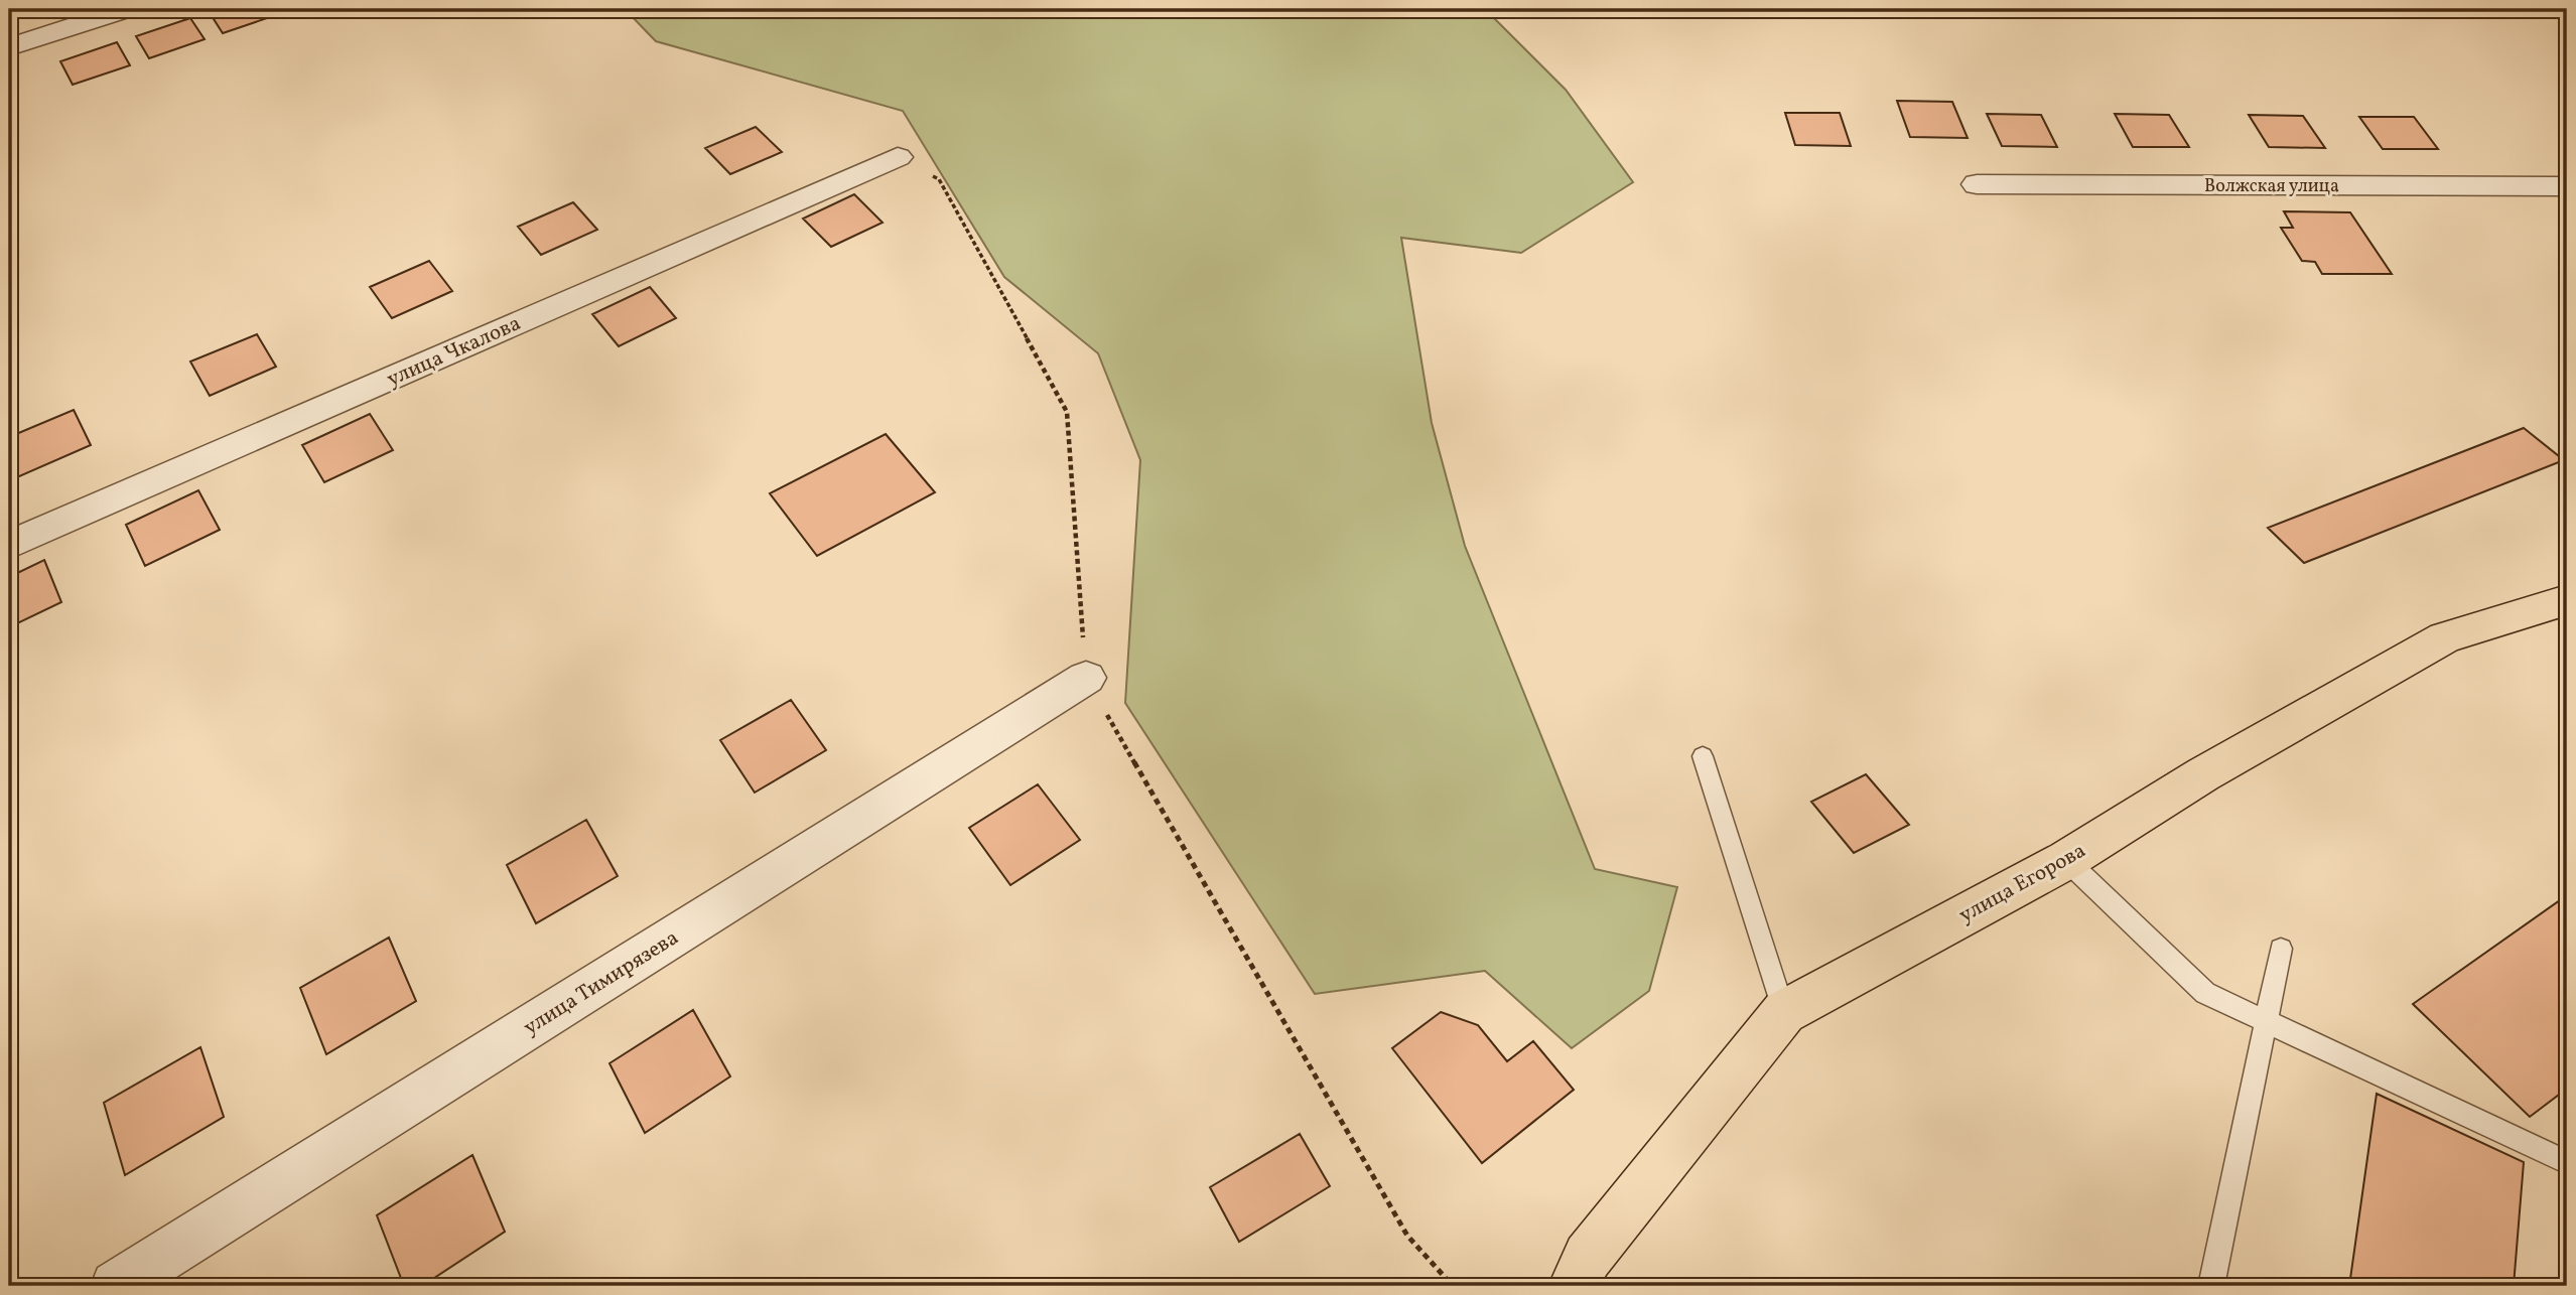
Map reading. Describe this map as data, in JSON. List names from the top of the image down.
{
  "streets": {
    "main road": ["улица Егорова"],
    "street": ["Волжская улица", "улица Чкалова", "улица Тимирязева"]
  }
}
